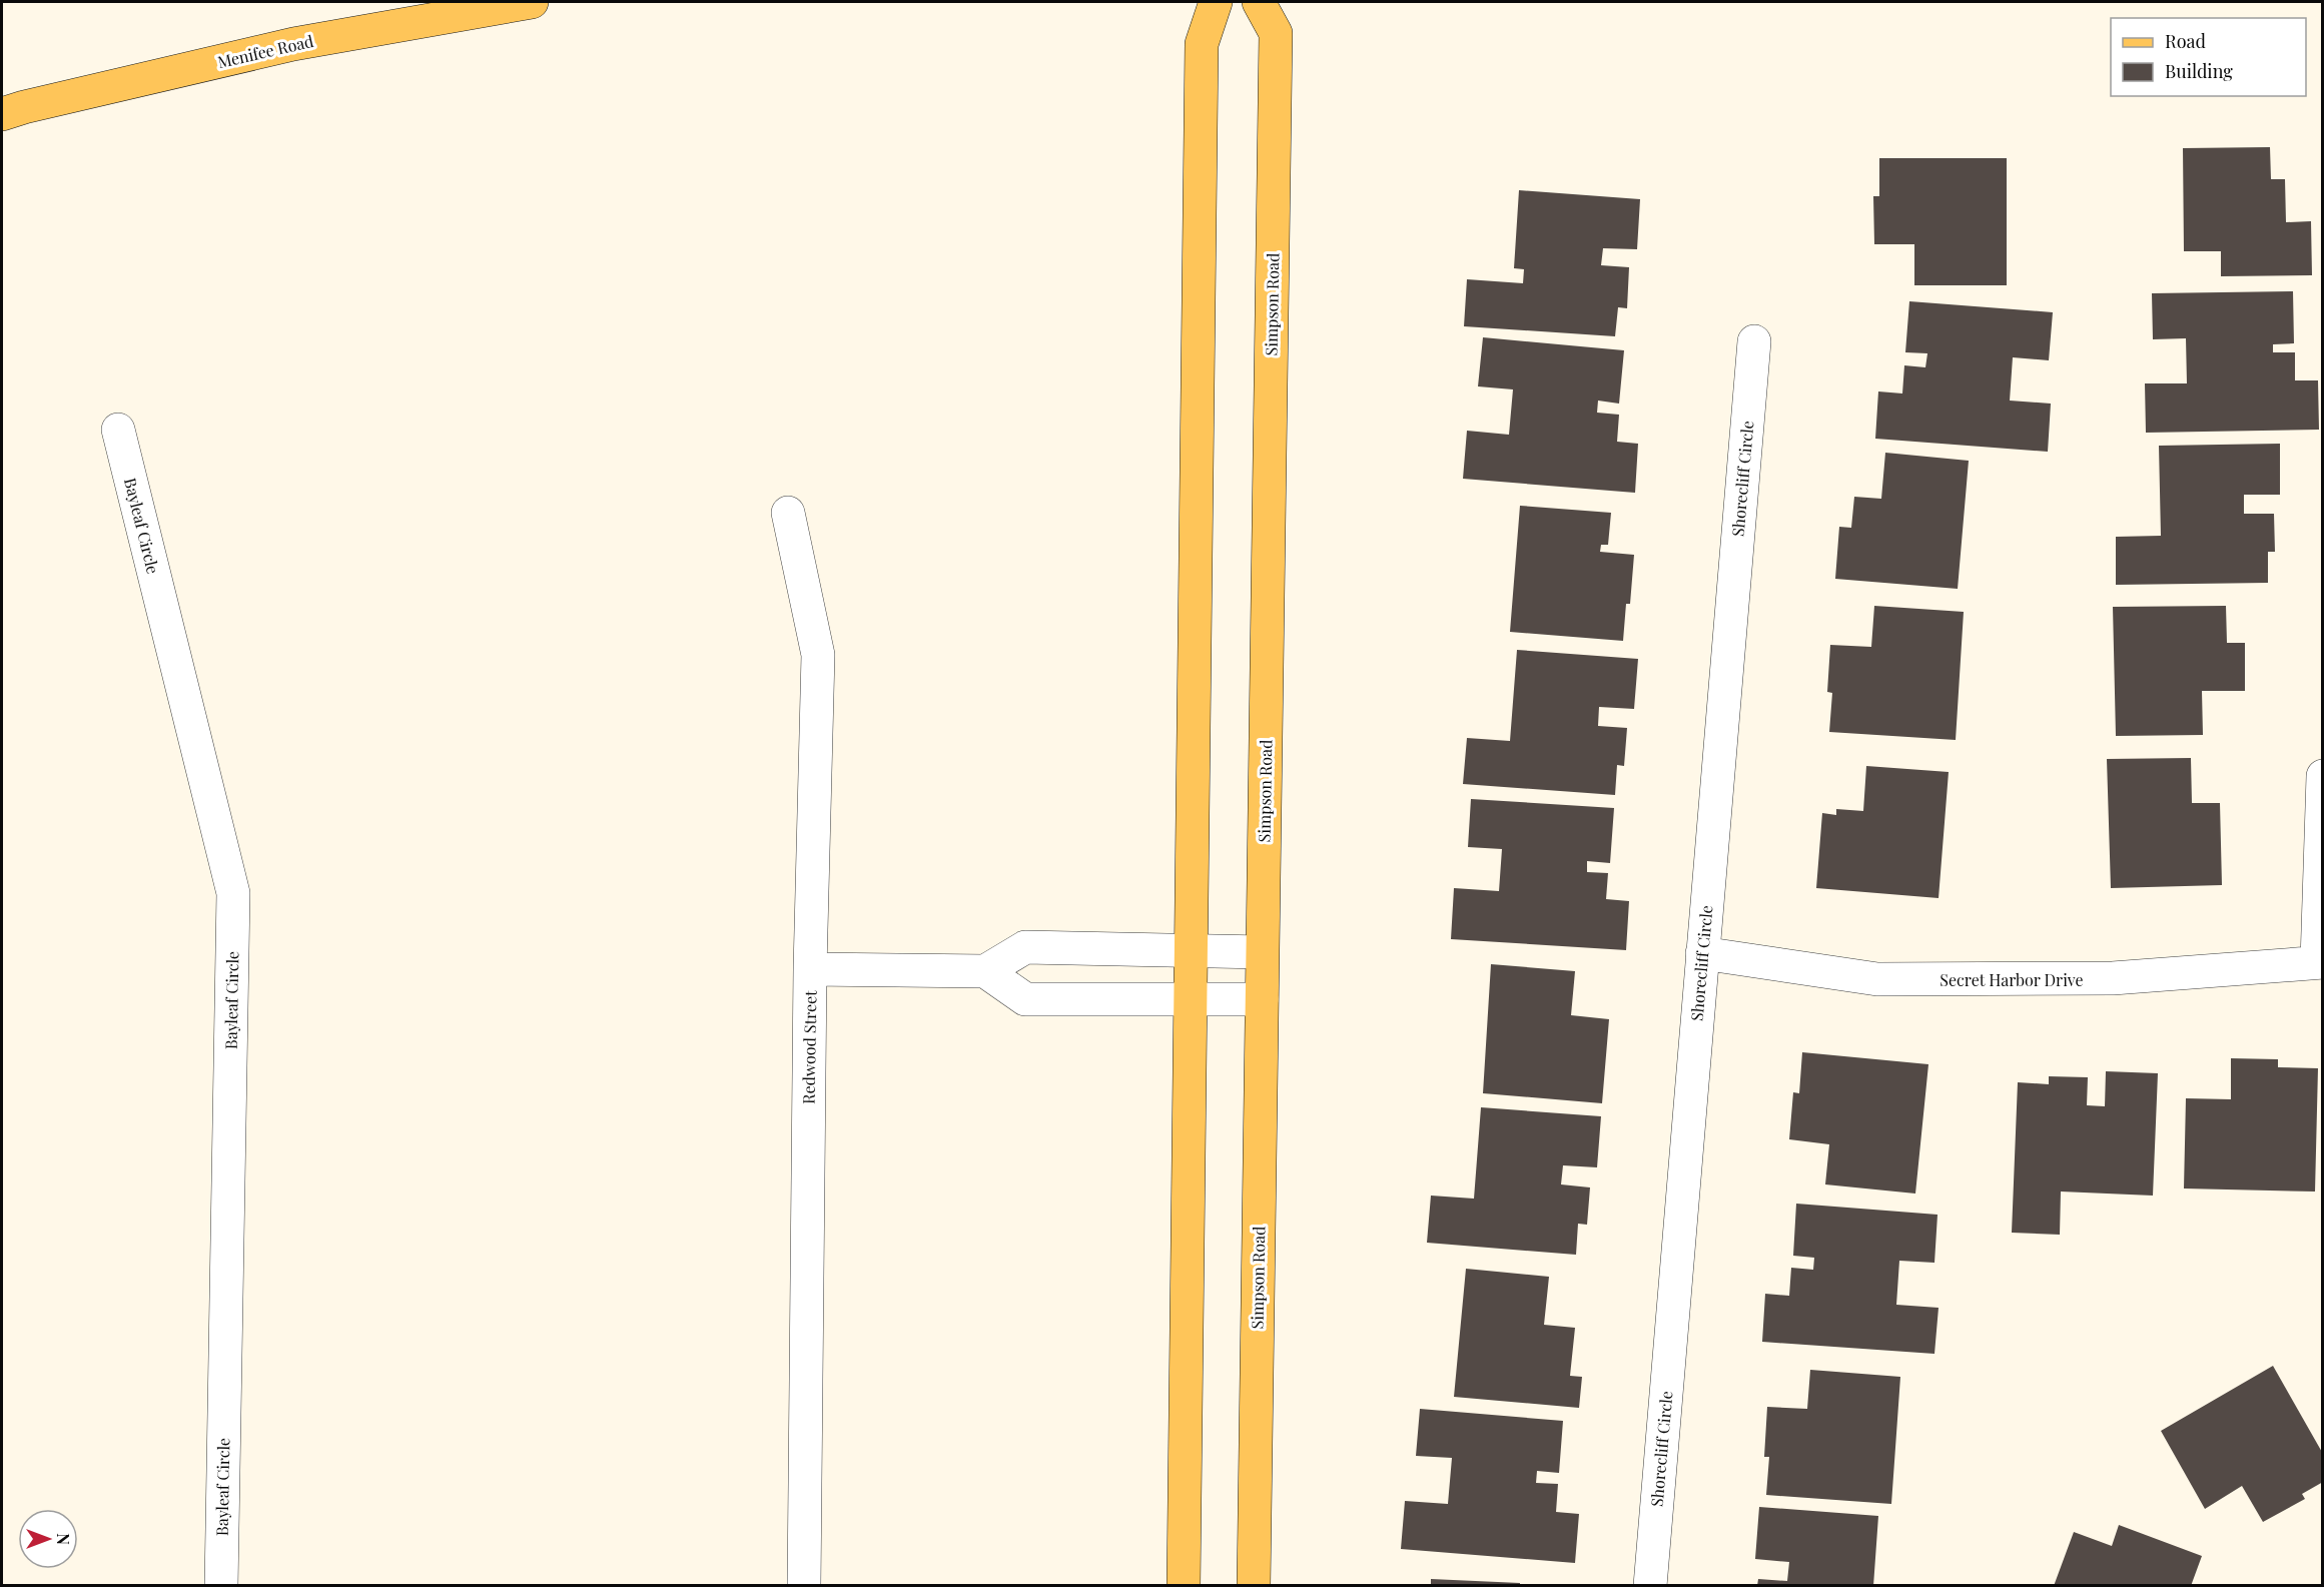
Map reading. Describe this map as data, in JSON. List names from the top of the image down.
{
  "streets": {
    "main road": ["Menifee Road", "Simpson Road"],
    "street": [
      "Shorecliff Circle",
      "Bayleaf Circle",
      "Secret Harbor Drive",
      "Redwood Street"
    ]
  },
  "crossings": [
    ["Shorecliff Circle", "Secret Harbor Drive"]
  ],
  "legend": ["Road", "Building"],
  "north": "right"
}
